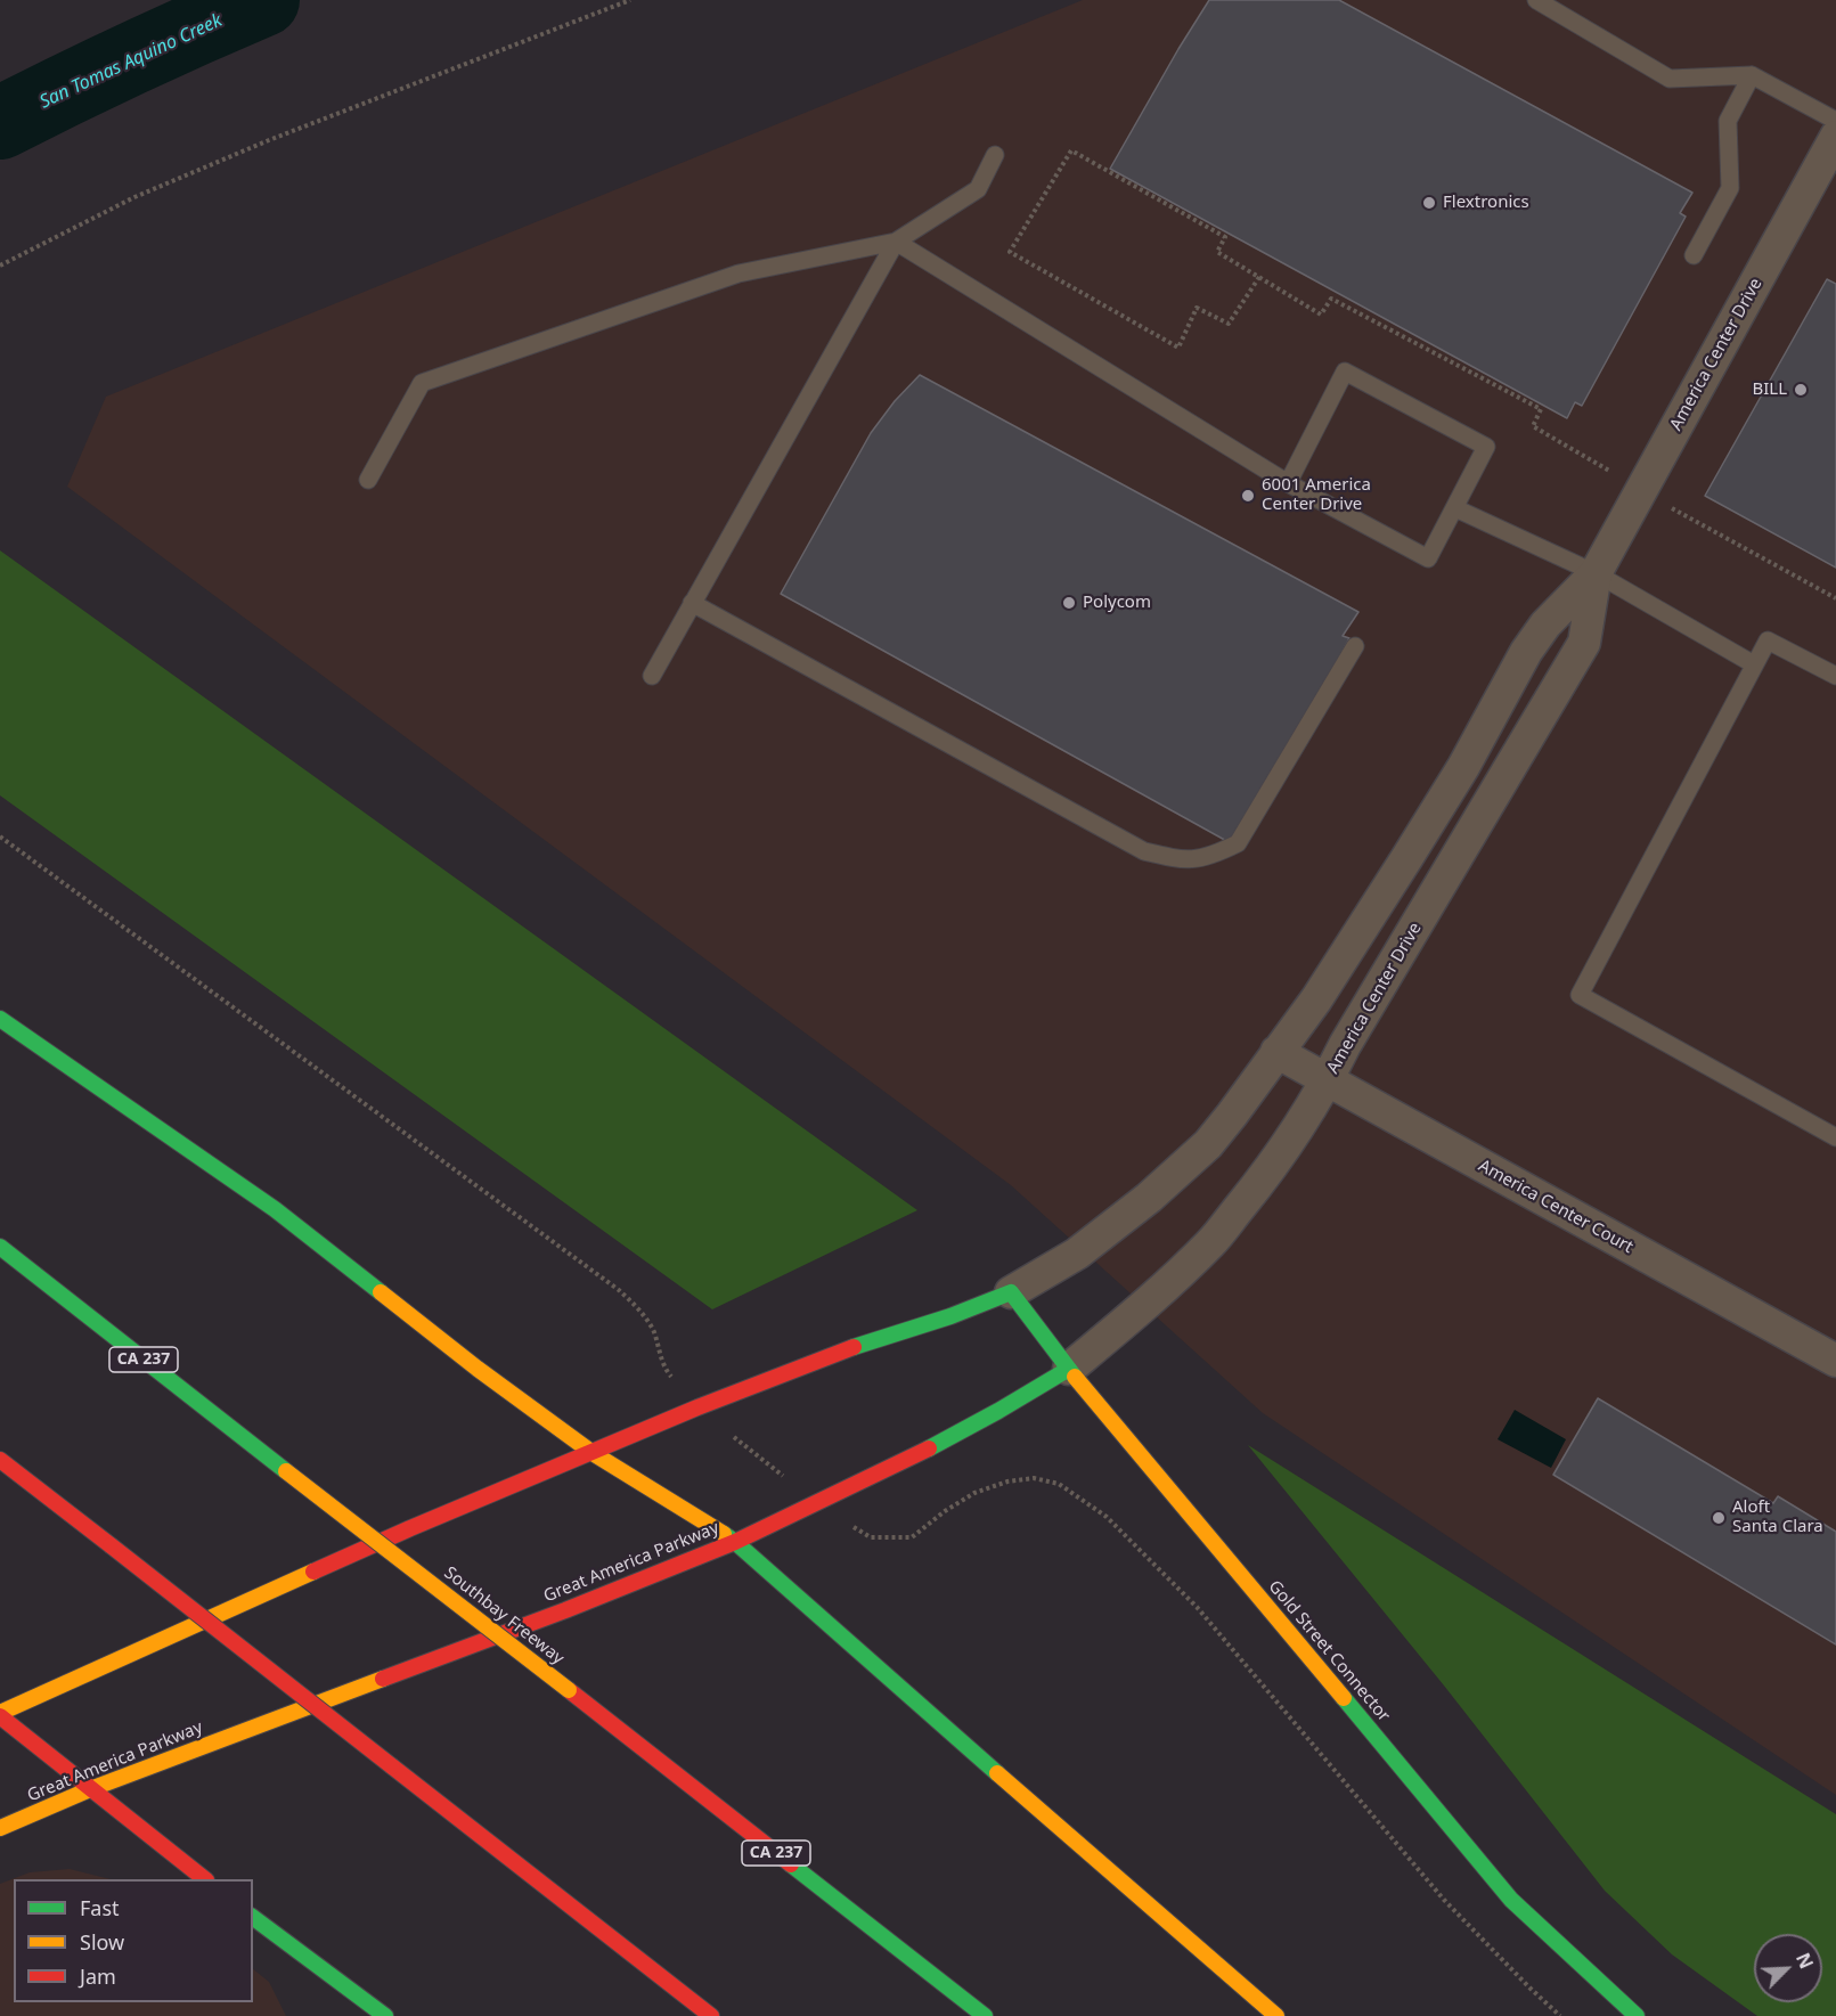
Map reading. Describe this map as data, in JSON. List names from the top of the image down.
{
  "streets": {
    "main road": [
      "CA 237",
      "Great America Parkway",
      "Southbay Freeway",
      "Gold Street Connector"
    ],
    "street": ["America Center Drive", "America Center Court"]
  },
  "crossings": [
    ["America Center Drive", "America Center Court"],
    ["America Center Drive", "Great America Parkway"],
    ["America Center Drive", "Gold Street Connector"],
    ["Great America Parkway", "Gold Street Connector"]
  ],
  "water": ["San Tomas Aquino Creek"],
  "places": [
    "Flextronics",
    "BILL",
    "6001 America Center Drive",
    "Polycom",
    "Aloft Santa Clara"
  ],
  "legend": ["Fast", "Slow", "Jam"],
  "north": "top right"
}
